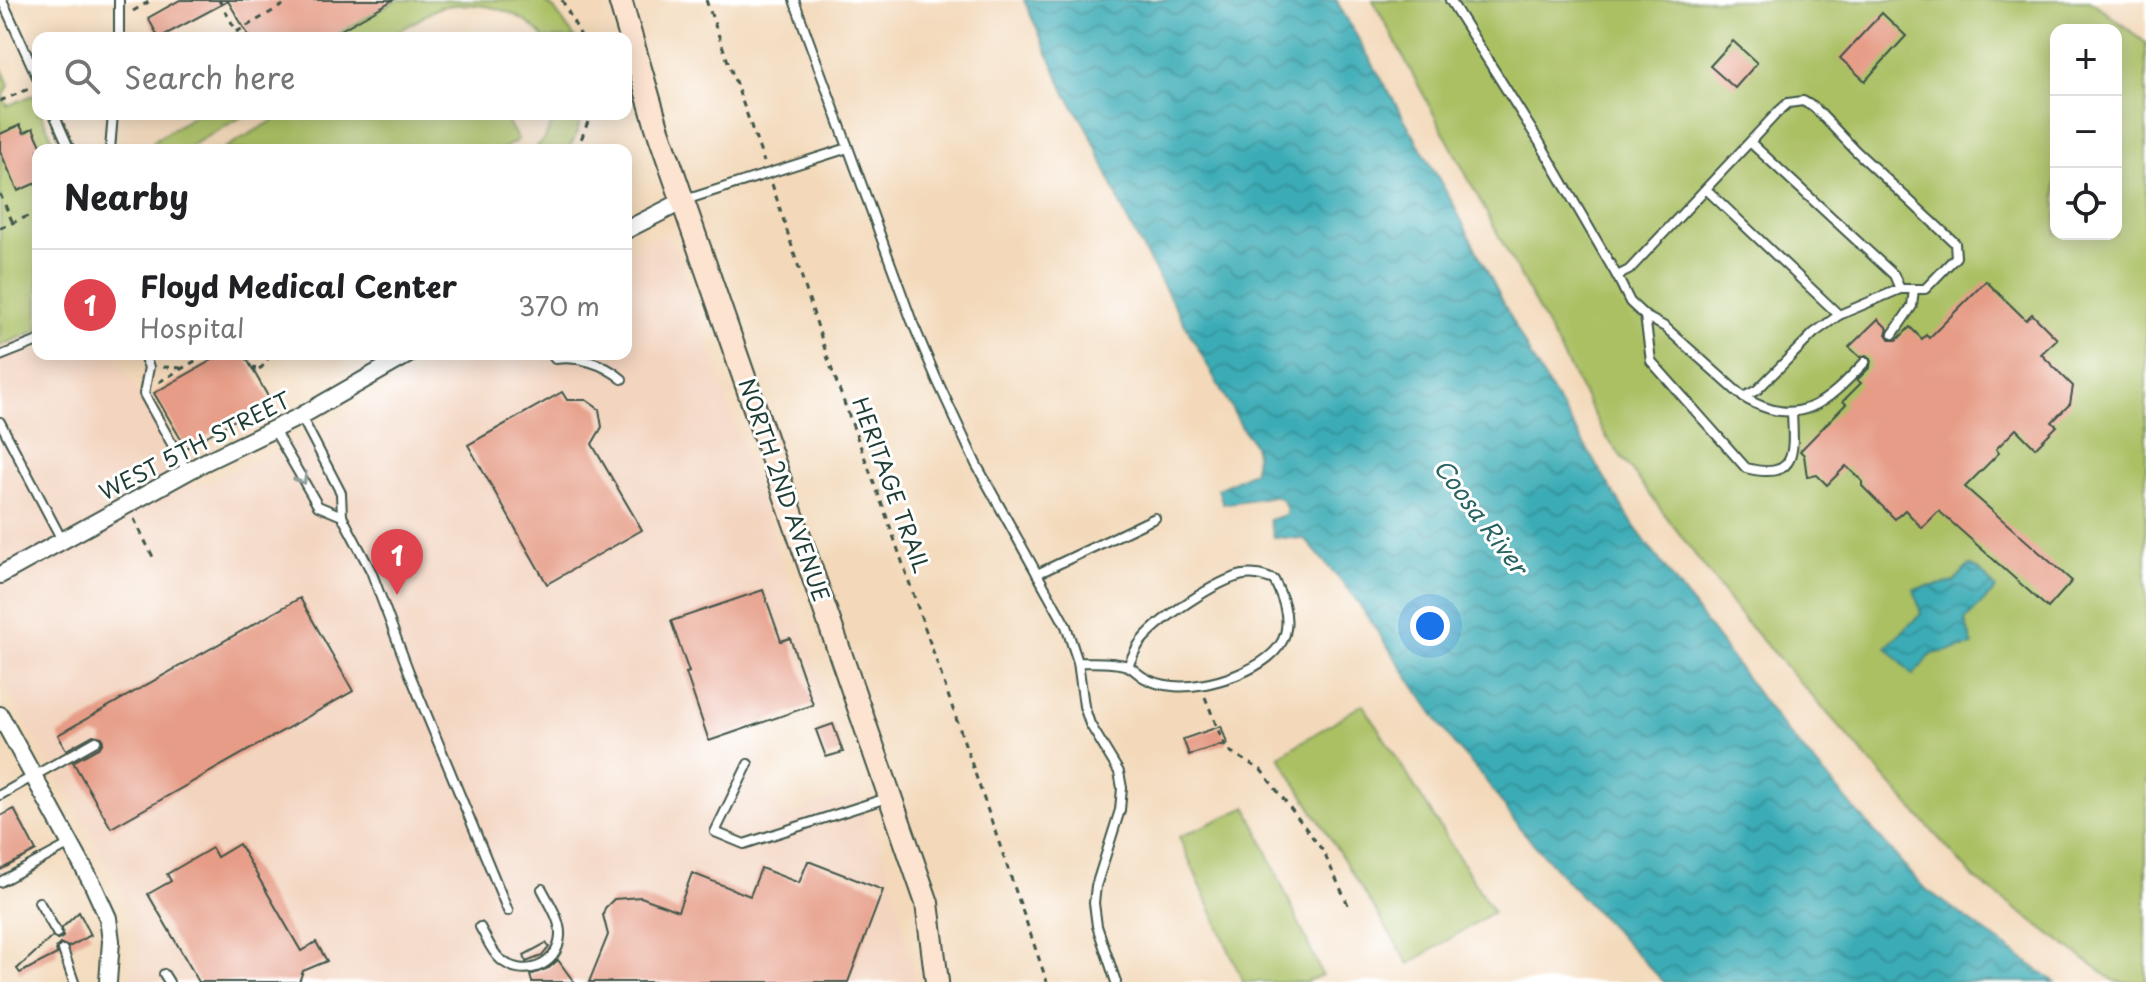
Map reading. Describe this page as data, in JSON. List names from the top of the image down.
{
  "streets": {
    "main road": ["NORTH 2ND AVENUE"],
    "street": ["WEST 5TH STREET"],
    "path": ["HERITAGE TRAIL"]
  },
  "water": ["Coosa River"],
  "page": {
    "map_buttons": ["+", "−"],
    "search": "Search here",
    "heading": "Nearby",
    "list": [
      {
        "mark": "1",
        "name": "Floyd Medical Center",
        "note": "Hospital",
        "value": "370 m"
      }
    ],
    "pins": "1"
  }
}
